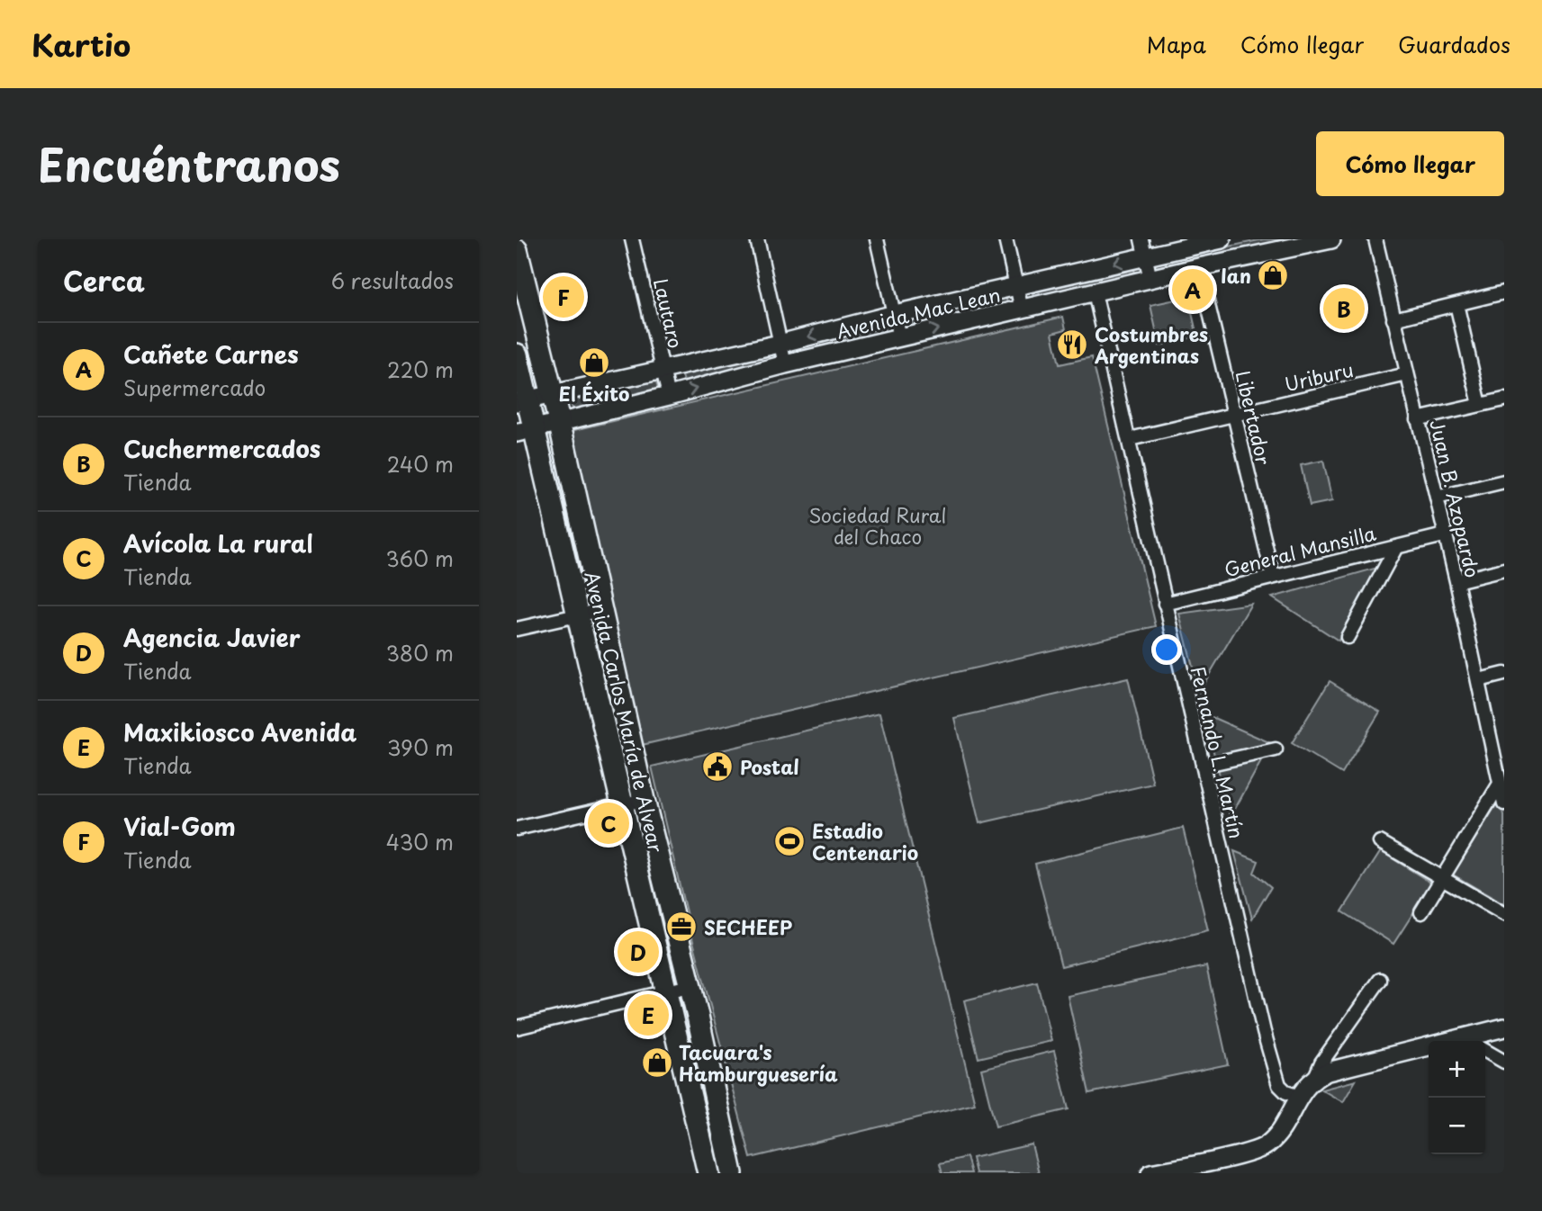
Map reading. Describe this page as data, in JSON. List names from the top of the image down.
{
  "streets": {
    "main road": ["Avenida Mac Lean", "Avenida Carlos María de Alvear"],
    "street": [
      "Lautaro",
      "Uriburu",
      "Libertador",
      "Juan B. Azopardo",
      "General Mansilla",
      "Fernando L. Martín"
    ]
  },
  "crossings": [
    ["Avenida Mac Lean", "Lautaro"],
    ["Avenida Mac Lean", "Libertador"],
    ["Avenida Mac Lean", "Avenida Carlos María de Alvear"],
    ["Avenida Mac Lean", "Fernando L. Martín"],
    ["Uriburu", "Libertador"],
    ["Uriburu", "Juan B. Azopardo"],
    ["Uriburu", "Fernando L. Martín"],
    ["Libertador", "General Mansilla"],
    ["Juan B. Azopardo", "General Mansilla"],
    ["General Mansilla", "Fernando L. Martín"]
  ],
  "parks": ["Sociedad Rural del Chaco"],
  "places": {
    "shop": ["Ian", "El Éxito", "Tacuara's Hamburguesería"],
    "restaurant": ["Costumbres Argentinas"],
    "public building": ["Postal"],
    "sports": ["Estadio Centenario"],
    "office": ["SECHEEP"]
  },
  "page": {
    "header": "Kartio",
    "nav": ["Mapa", "Cómo llegar", "Guardados"],
    "title": "Encuéntranos",
    "buttons": "Cómo llegar",
    "heading": ["Cerca", "6 resultados"],
    "pins": [
      "A",
      "F",
      "B",
      "C",
      "D",
      "E"
    ],
    "list": [
      {
        "mark": "A",
        "name": "Cañete Carnes",
        "note": "Supermercado",
        "value": "220 m"
      },
      {
        "mark": "B",
        "name": "Cuchermercados",
        "note": "Tienda",
        "value": "240 m"
      },
      {
        "mark": "C",
        "name": "Avícola La rural",
        "note": "Tienda",
        "value": "360 m"
      },
      {
        "mark": "D",
        "name": "Agencia Javier",
        "note": "Tienda",
        "value": "380 m"
      },
      {
        "mark": "E",
        "name": "Maxikiosco Avenida",
        "note": "Tienda",
        "value": "390 m"
      },
      {
        "mark": "F",
        "name": "Vial-Gom",
        "note": "Tienda",
        "value": "430 m"
      }
    ],
    "map_buttons": ["+", "−"]
  }
}
